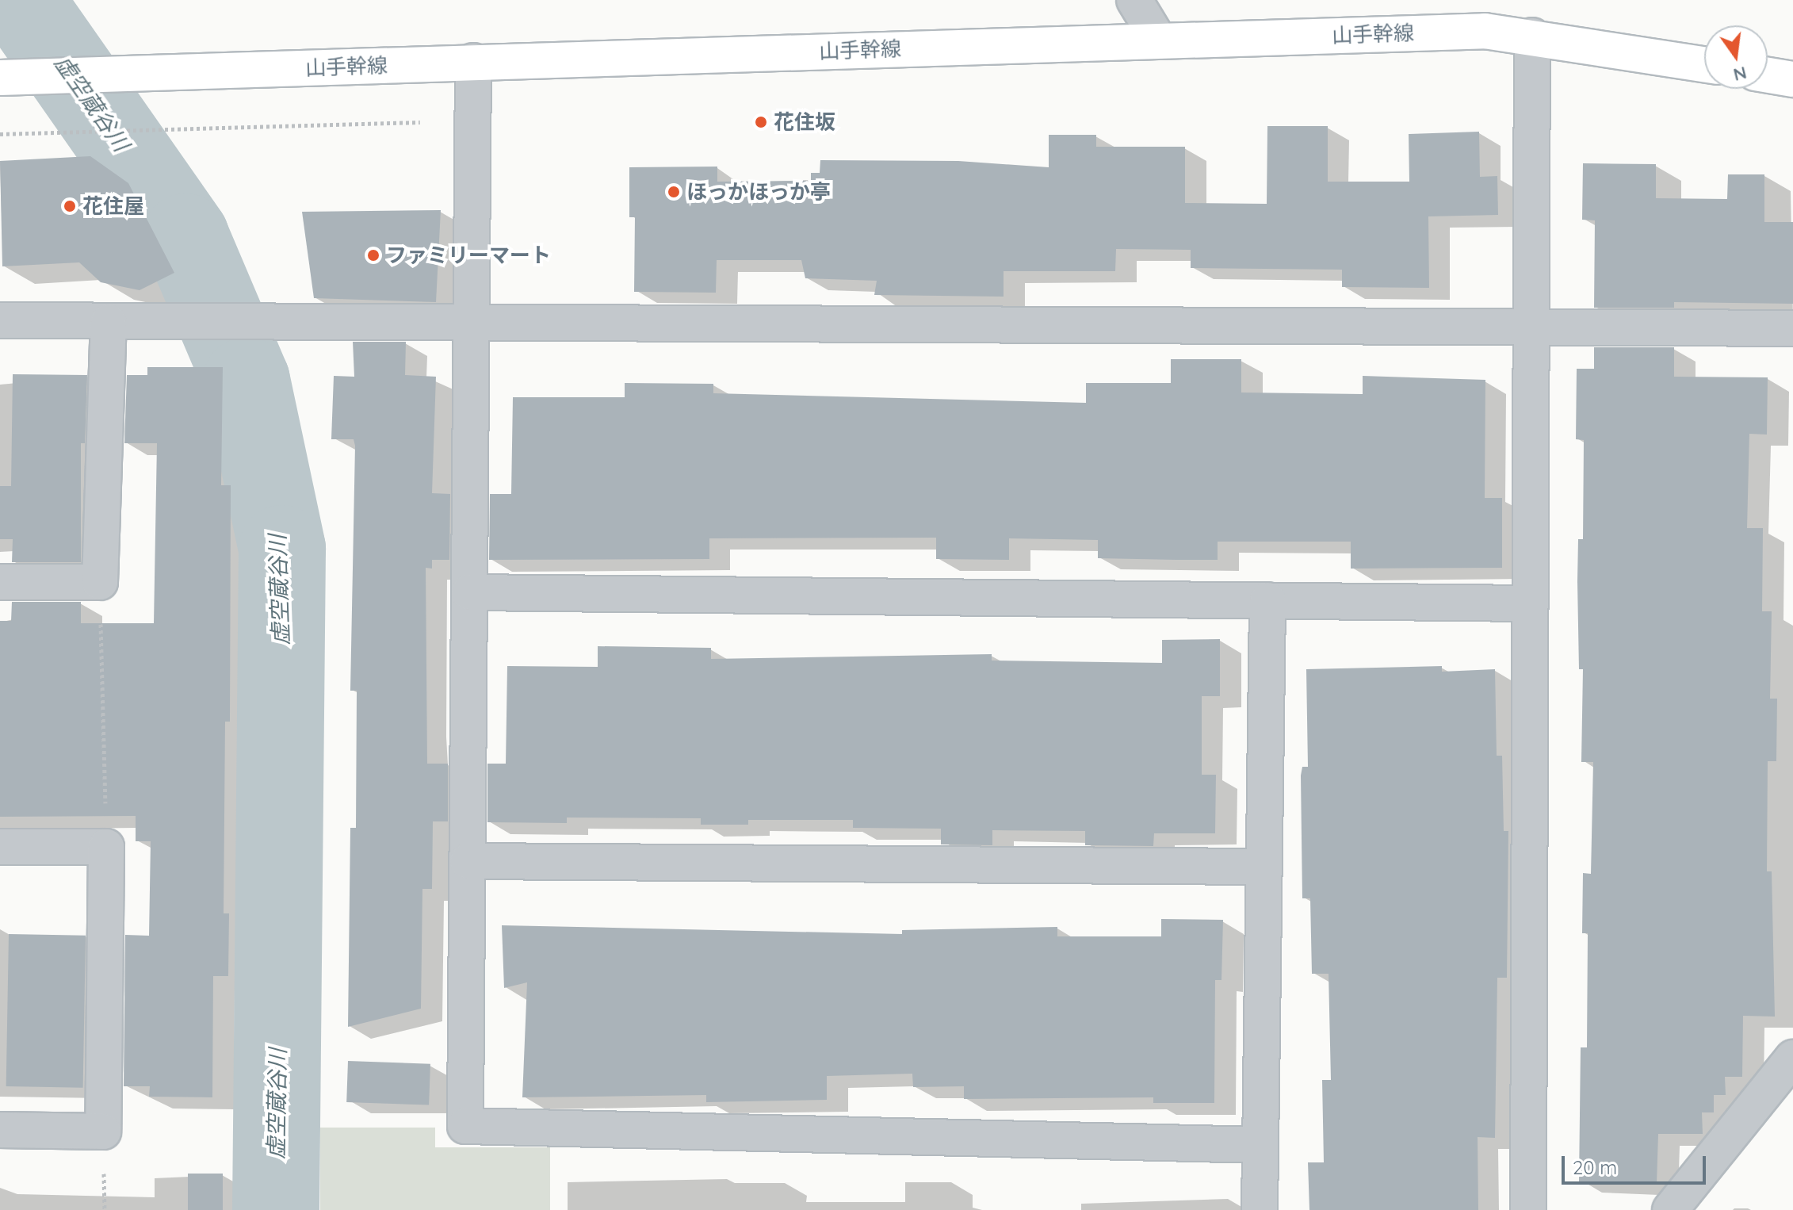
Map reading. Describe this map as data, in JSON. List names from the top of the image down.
{
  "streets": {
    "street": ["山手幹線"]
  },
  "water": ["虚空蔵谷川"],
  "places": [
    "花住坂",
    "ほっかほっか亭",
    "花住屋",
    "ファミリーマート"
  ],
  "scale_bar": "20 m",
  "north": "bottom"
}
